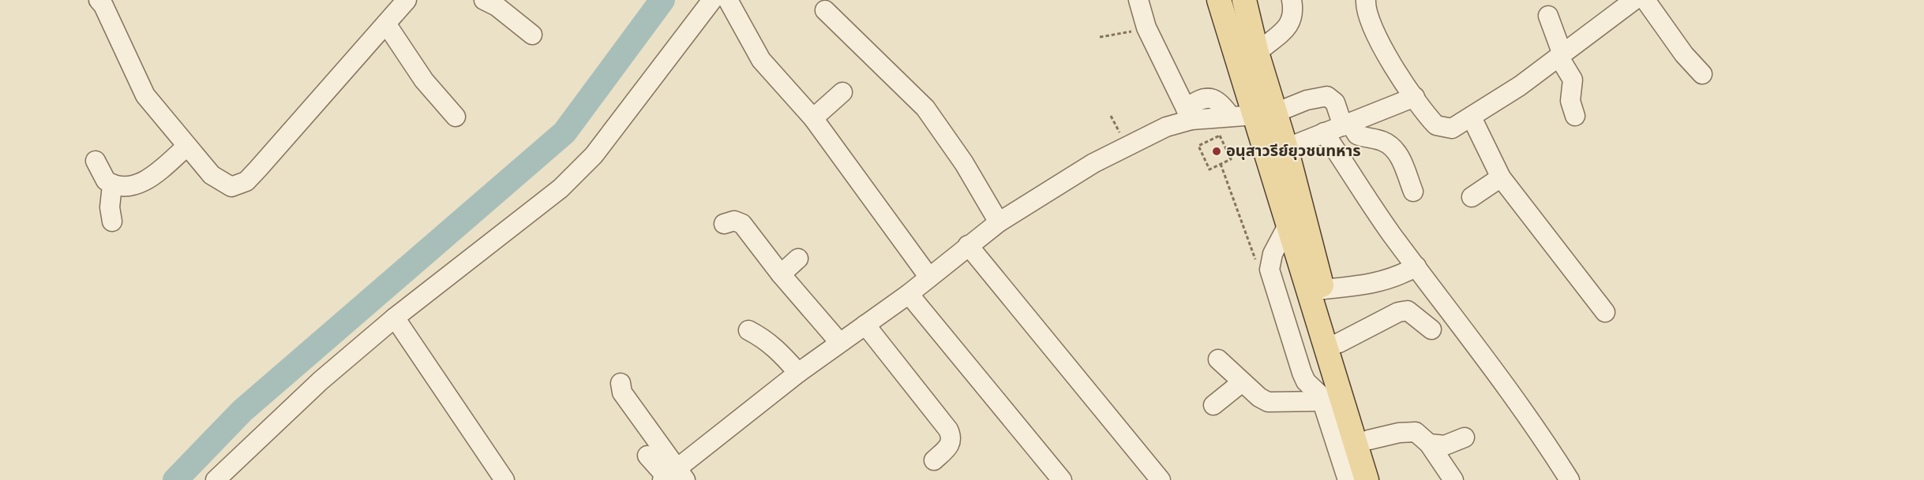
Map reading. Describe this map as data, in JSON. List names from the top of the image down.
{
  "places": ["อนุสาวรีย์ยุวชนทหาร"]
}
